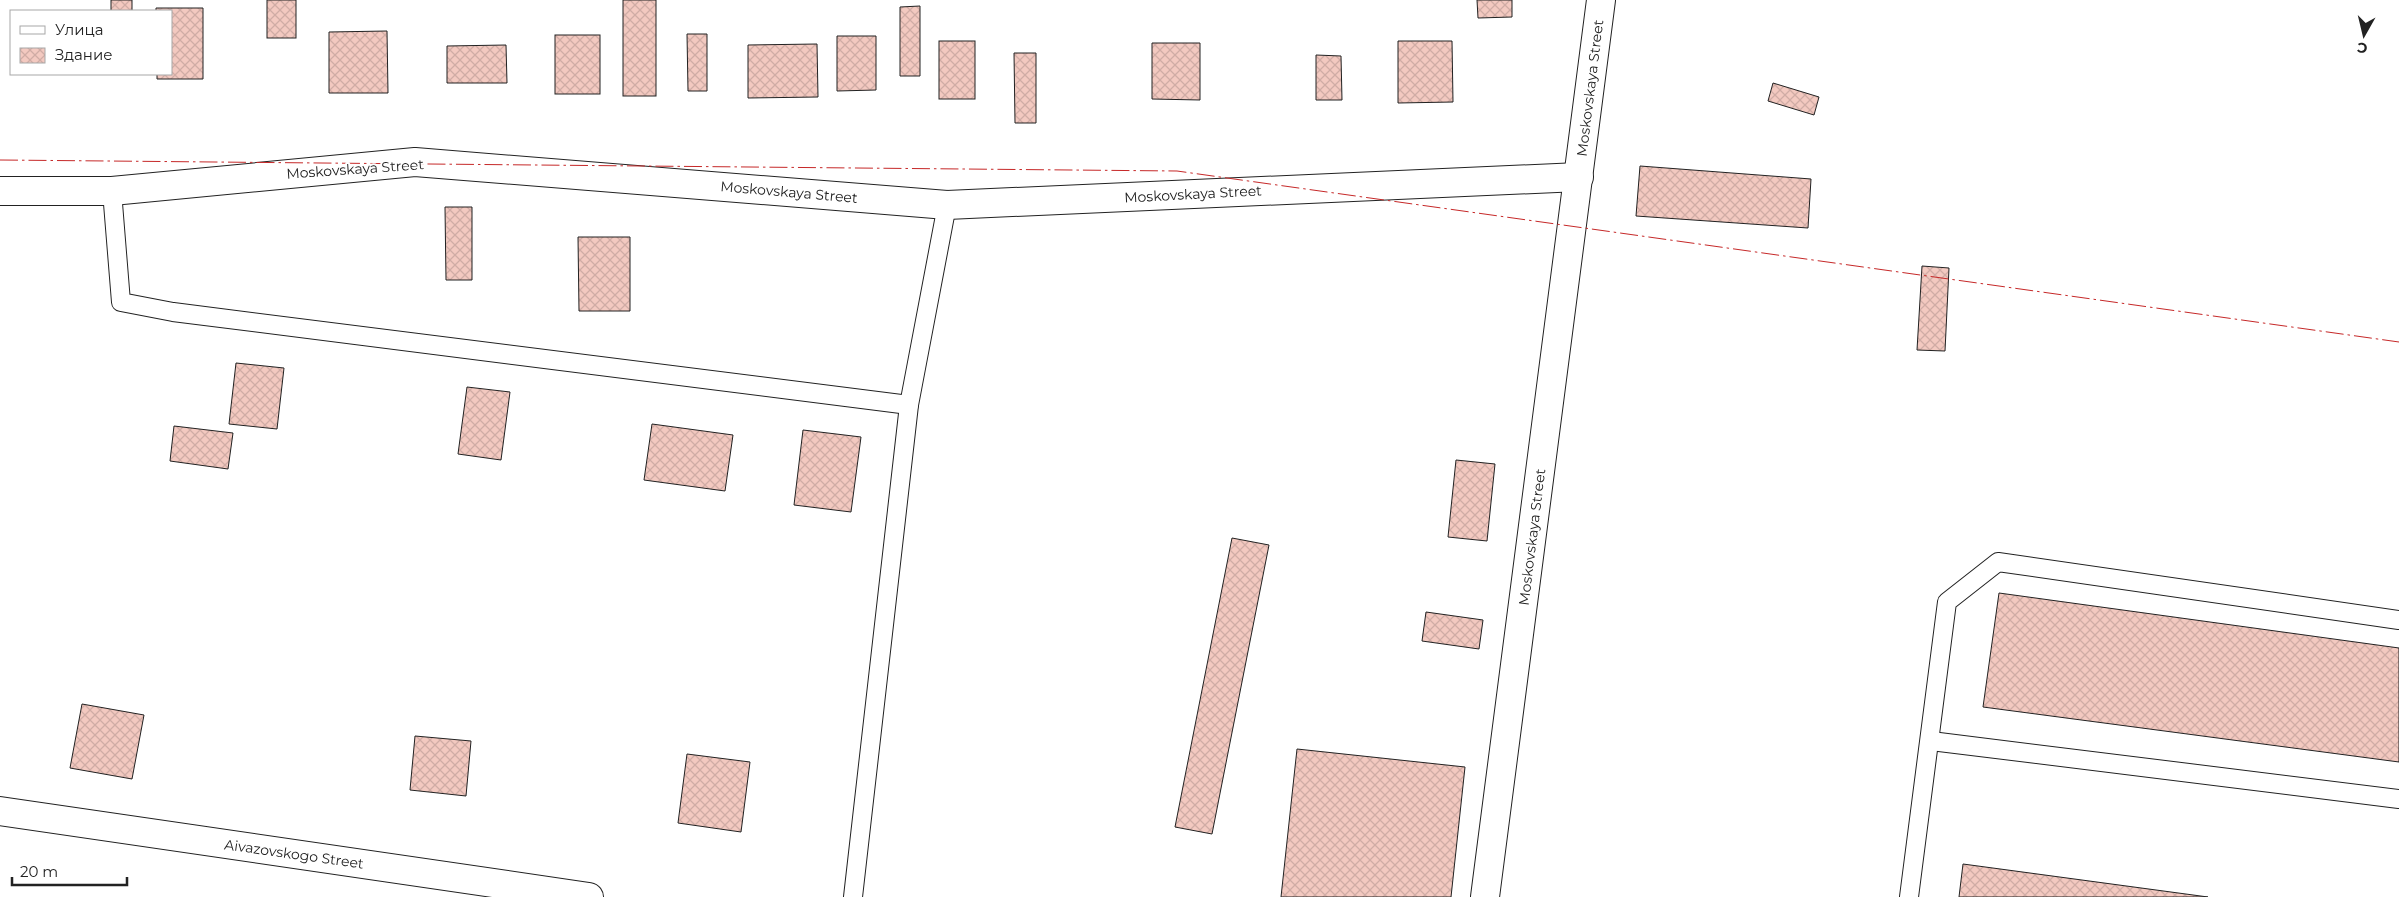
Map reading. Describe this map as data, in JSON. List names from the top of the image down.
{
  "streets": {
    "street": ["Moskovskaya Street", "Aivazovskogo Street"]
  },
  "legend": ["Улица", "Здание"],
  "scale_bar": "20 m",
  "north": "bottom"
}
